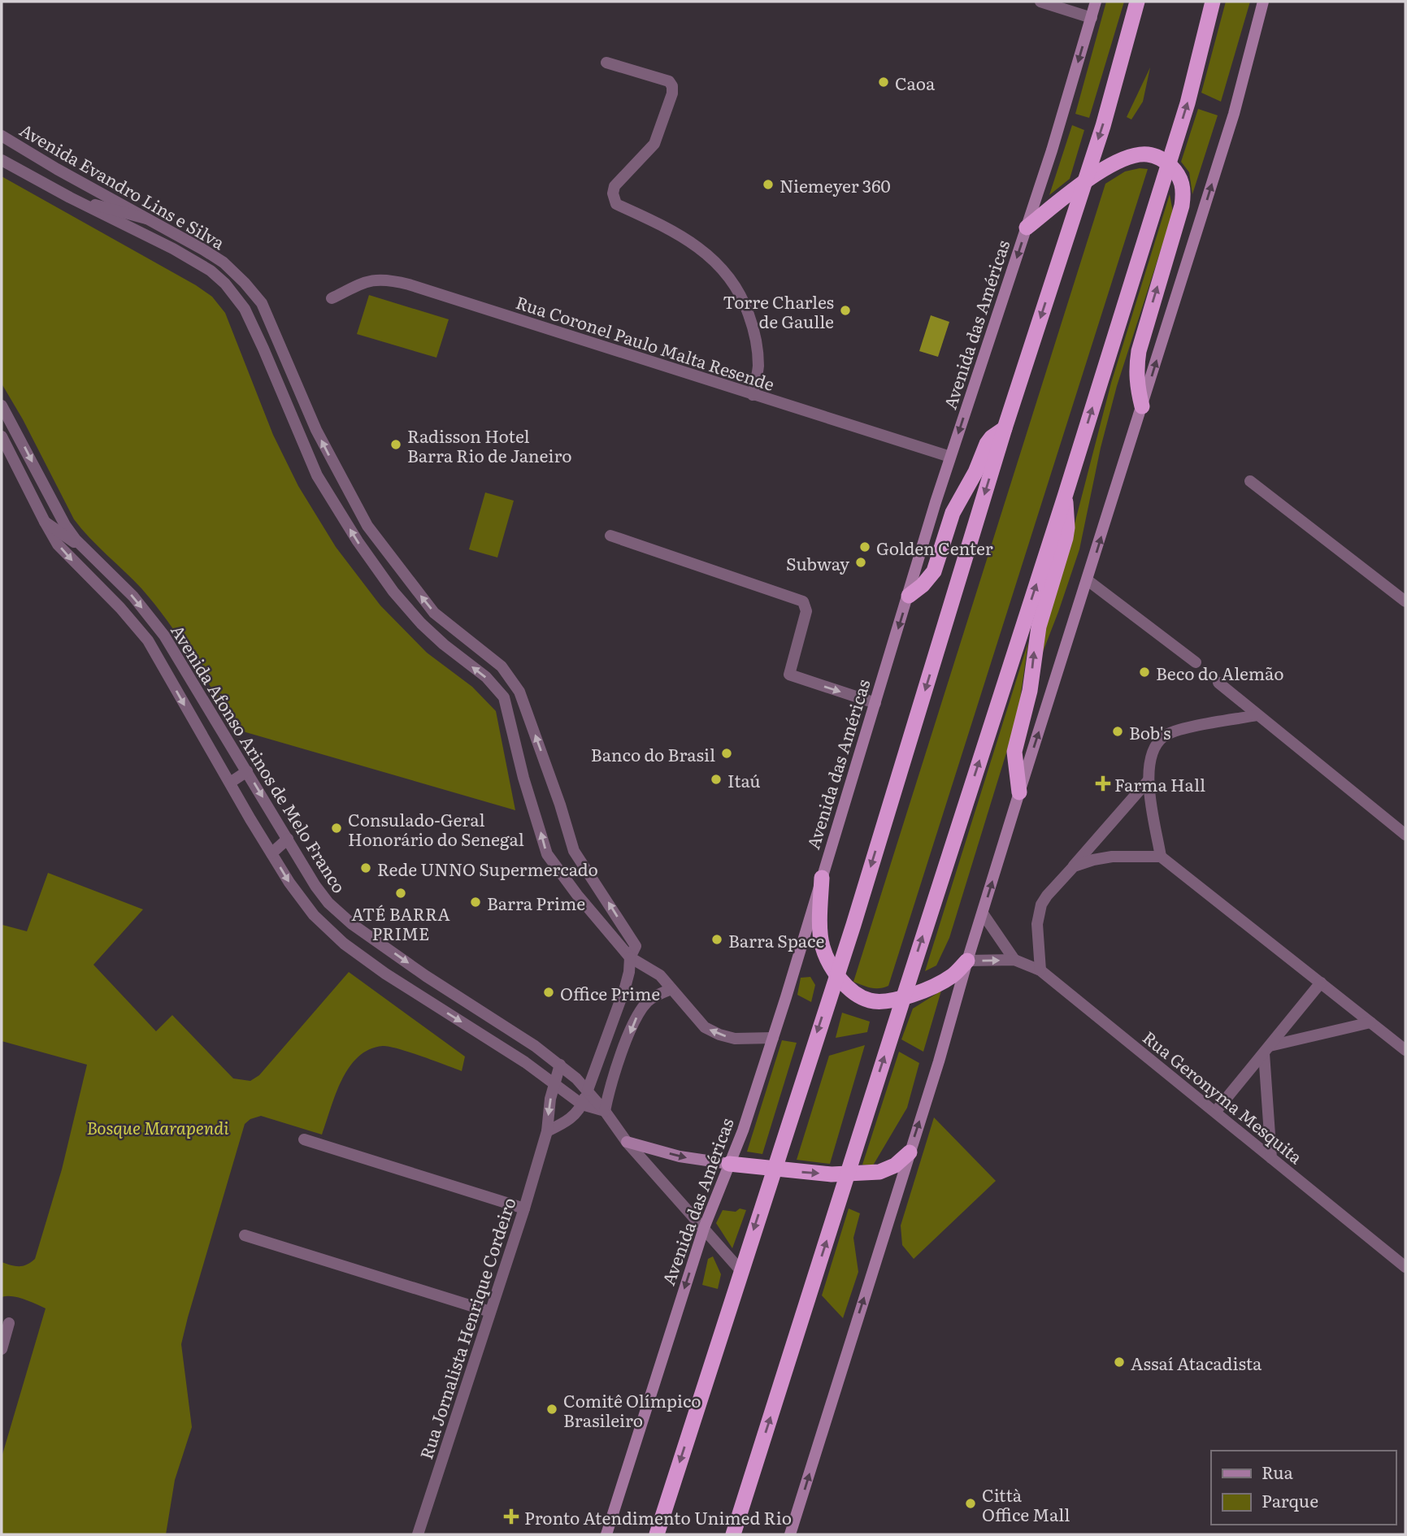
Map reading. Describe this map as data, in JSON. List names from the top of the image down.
{
  "streets": {
    "main road": ["Avenida das Américas"],
    "street": [
      "Avenida Evandro Lins e Silva",
      "Rua Coronel Paulo Malta Resende",
      "Avenida Afonso Arinos de Melo Franco",
      "Rua Geronyma Mesquita",
      "Rua Jornalista Henrique Cordeiro"
    ]
  },
  "crossings": [
    ["Avenida Evandro Lins e Silva", "Avenida das Américas"],
    ["Avenida das Américas", "Rua Coronel Paulo Malta Resende"],
    ["Avenida das Américas", "Avenida Afonso Arinos de Melo Franco"],
    ["Avenida Afonso Arinos de Melo Franco", "Rua Jornalista Henrique Cordeiro"]
  ],
  "one_way": ["Avenida Evandro Lins e Silva", "Avenida das Américas", "Avenida Afonso Arinos de Melo Franco"],
  "parks": ["Bosque Marapendi"],
  "places": {
    "other": [
      "Caoa",
      "Niemeyer 360",
      "Torre Charles de Gaulle",
      "Radisson Hotel Barra Rio de Janeiro",
      "Golden Center",
      "Subway",
      "Beco do Alemão",
      "Bob's",
      "Banco do Brasil",
      "Itaú",
      "Consulado-Geral Honorário do Senegal",
      "Rede UNNO Supermercado",
      "ATÉ BARRA PRIME",
      "Barra Prime",
      "Barra Space",
      "Office Prime",
      "Assaí Atacadista",
      "Comitê Olímpico Brasileiro",
      "Città Office Mall"
    ],
    "health": ["Farma Hall", "Pronto Atendimento Unimed Rio"]
  },
  "legend": ["Rua", "Parque"]
}
